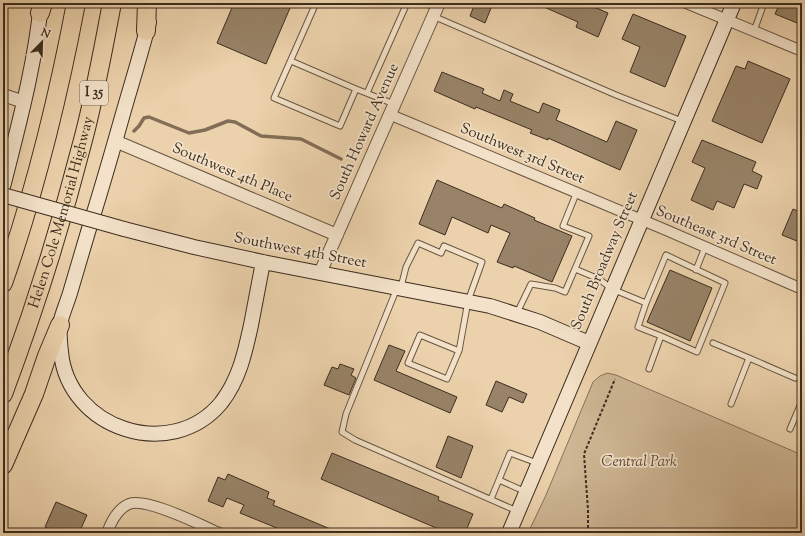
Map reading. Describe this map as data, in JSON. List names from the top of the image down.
{
  "streets": {
    "highway": ["I 35", "Helen Cole Memorial Highway"],
    "main road": ["Southwest 4th Street", "South Broadway Street"],
    "street": [
      "South Howard Avenue",
      "Southwest 3rd Street",
      "Southwest 4th Place",
      "Southeast 3rd Street"
    ]
  },
  "crossings": [
    ["South Howard Avenue", "Southwest 3rd Street"],
    ["South Howard Avenue", "Southwest 4th Place"],
    ["South Howard Avenue", "Southwest 4th Street"],
    ["Southwest 3rd Street", "Southeast 3rd Street"],
    ["Southwest 3rd Street", "South Broadway Street"],
    ["Southeast 3rd Street", "South Broadway Street"],
    ["Southwest 4th Street", "South Broadway Street"]
  ],
  "parks": ["Central Park"],
  "north": "top right"
}
